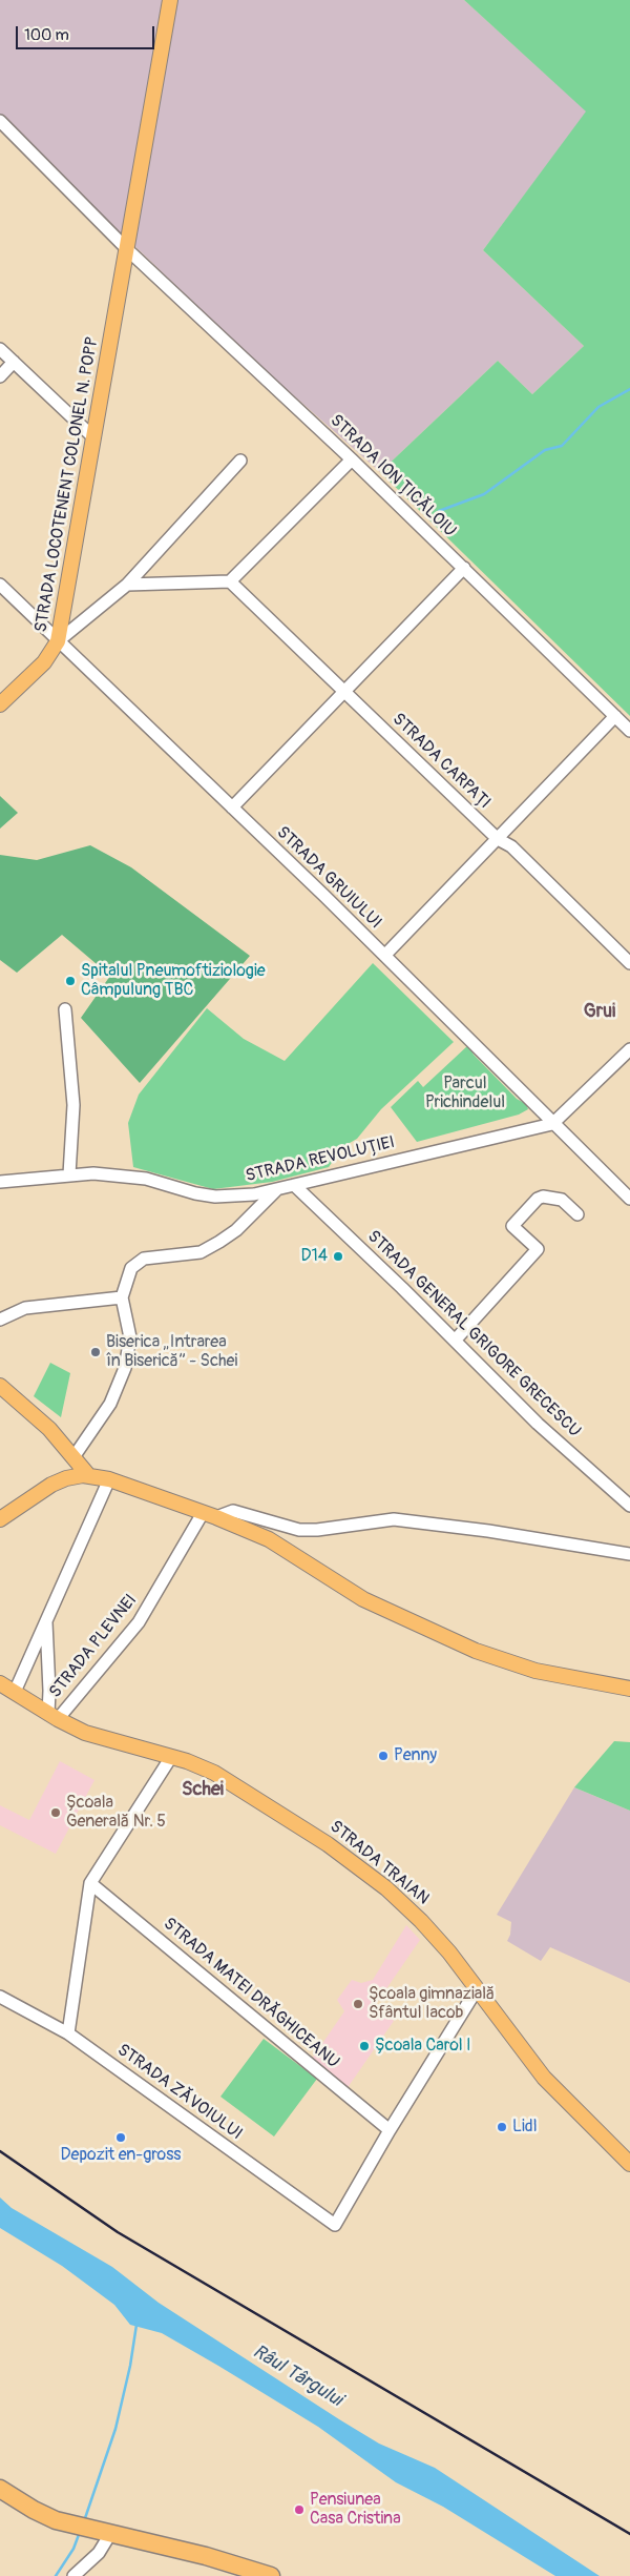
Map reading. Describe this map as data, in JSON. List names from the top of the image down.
{
  "streets": {
    "main road": ["STRADA LOCOTENENT COLONEL N. POPP", "STRADA TRAIAN"],
    "street": [
      "STRADA ION ȚICĂLOIU",
      "STRADA CARPAȚI",
      "STRADA GRUIULUI",
      "STRADA REVOLUȚIEI",
      "STRADA GENERAL GRIGORE GRECESCU",
      "STRADA PLEVNEI",
      "STRADA MATEI DRĂGHICEANU",
      "STRADA ZĂVOIULUI"
    ]
  },
  "crossings": [
    ["STRADA ION ȚICĂLOIU", "STRADA LOCOTENENT COLONEL N. POPP"],
    ["STRADA LOCOTENENT COLONEL N. POPP", "STRADA GRUIULUI"],
    ["STRADA GRUIULUI", "STRADA REVOLUȚIEI"],
    ["STRADA REVOLUȚIEI", "STRADA GENERAL GRIGORE GRECESCU"],
    ["STRADA PLEVNEI", "STRADA TRAIAN"],
    ["STRADA MATEI DRĂGHICEANU", "STRADA ZĂVOIULUI"]
  ],
  "districts": ["Grui", "Schei"],
  "water": ["Râul Târgului"],
  "parks": ["Parcul Prichindelul"],
  "places": [
    "Spitalul Pneumoftiziologie Câmpulung TBC",
    "D14",
    "Biserica „Intrarea în Biserică” - Schei",
    "Penny",
    "Școala Generală Nr. 5",
    "Şcoala gimnazială Sfântul Iacob",
    "Școala Carol I",
    "Lidl",
    "Depozit en-gross",
    "Pensiunea Casa Cristina"
  ],
  "scale_bar": "100 m"
}
